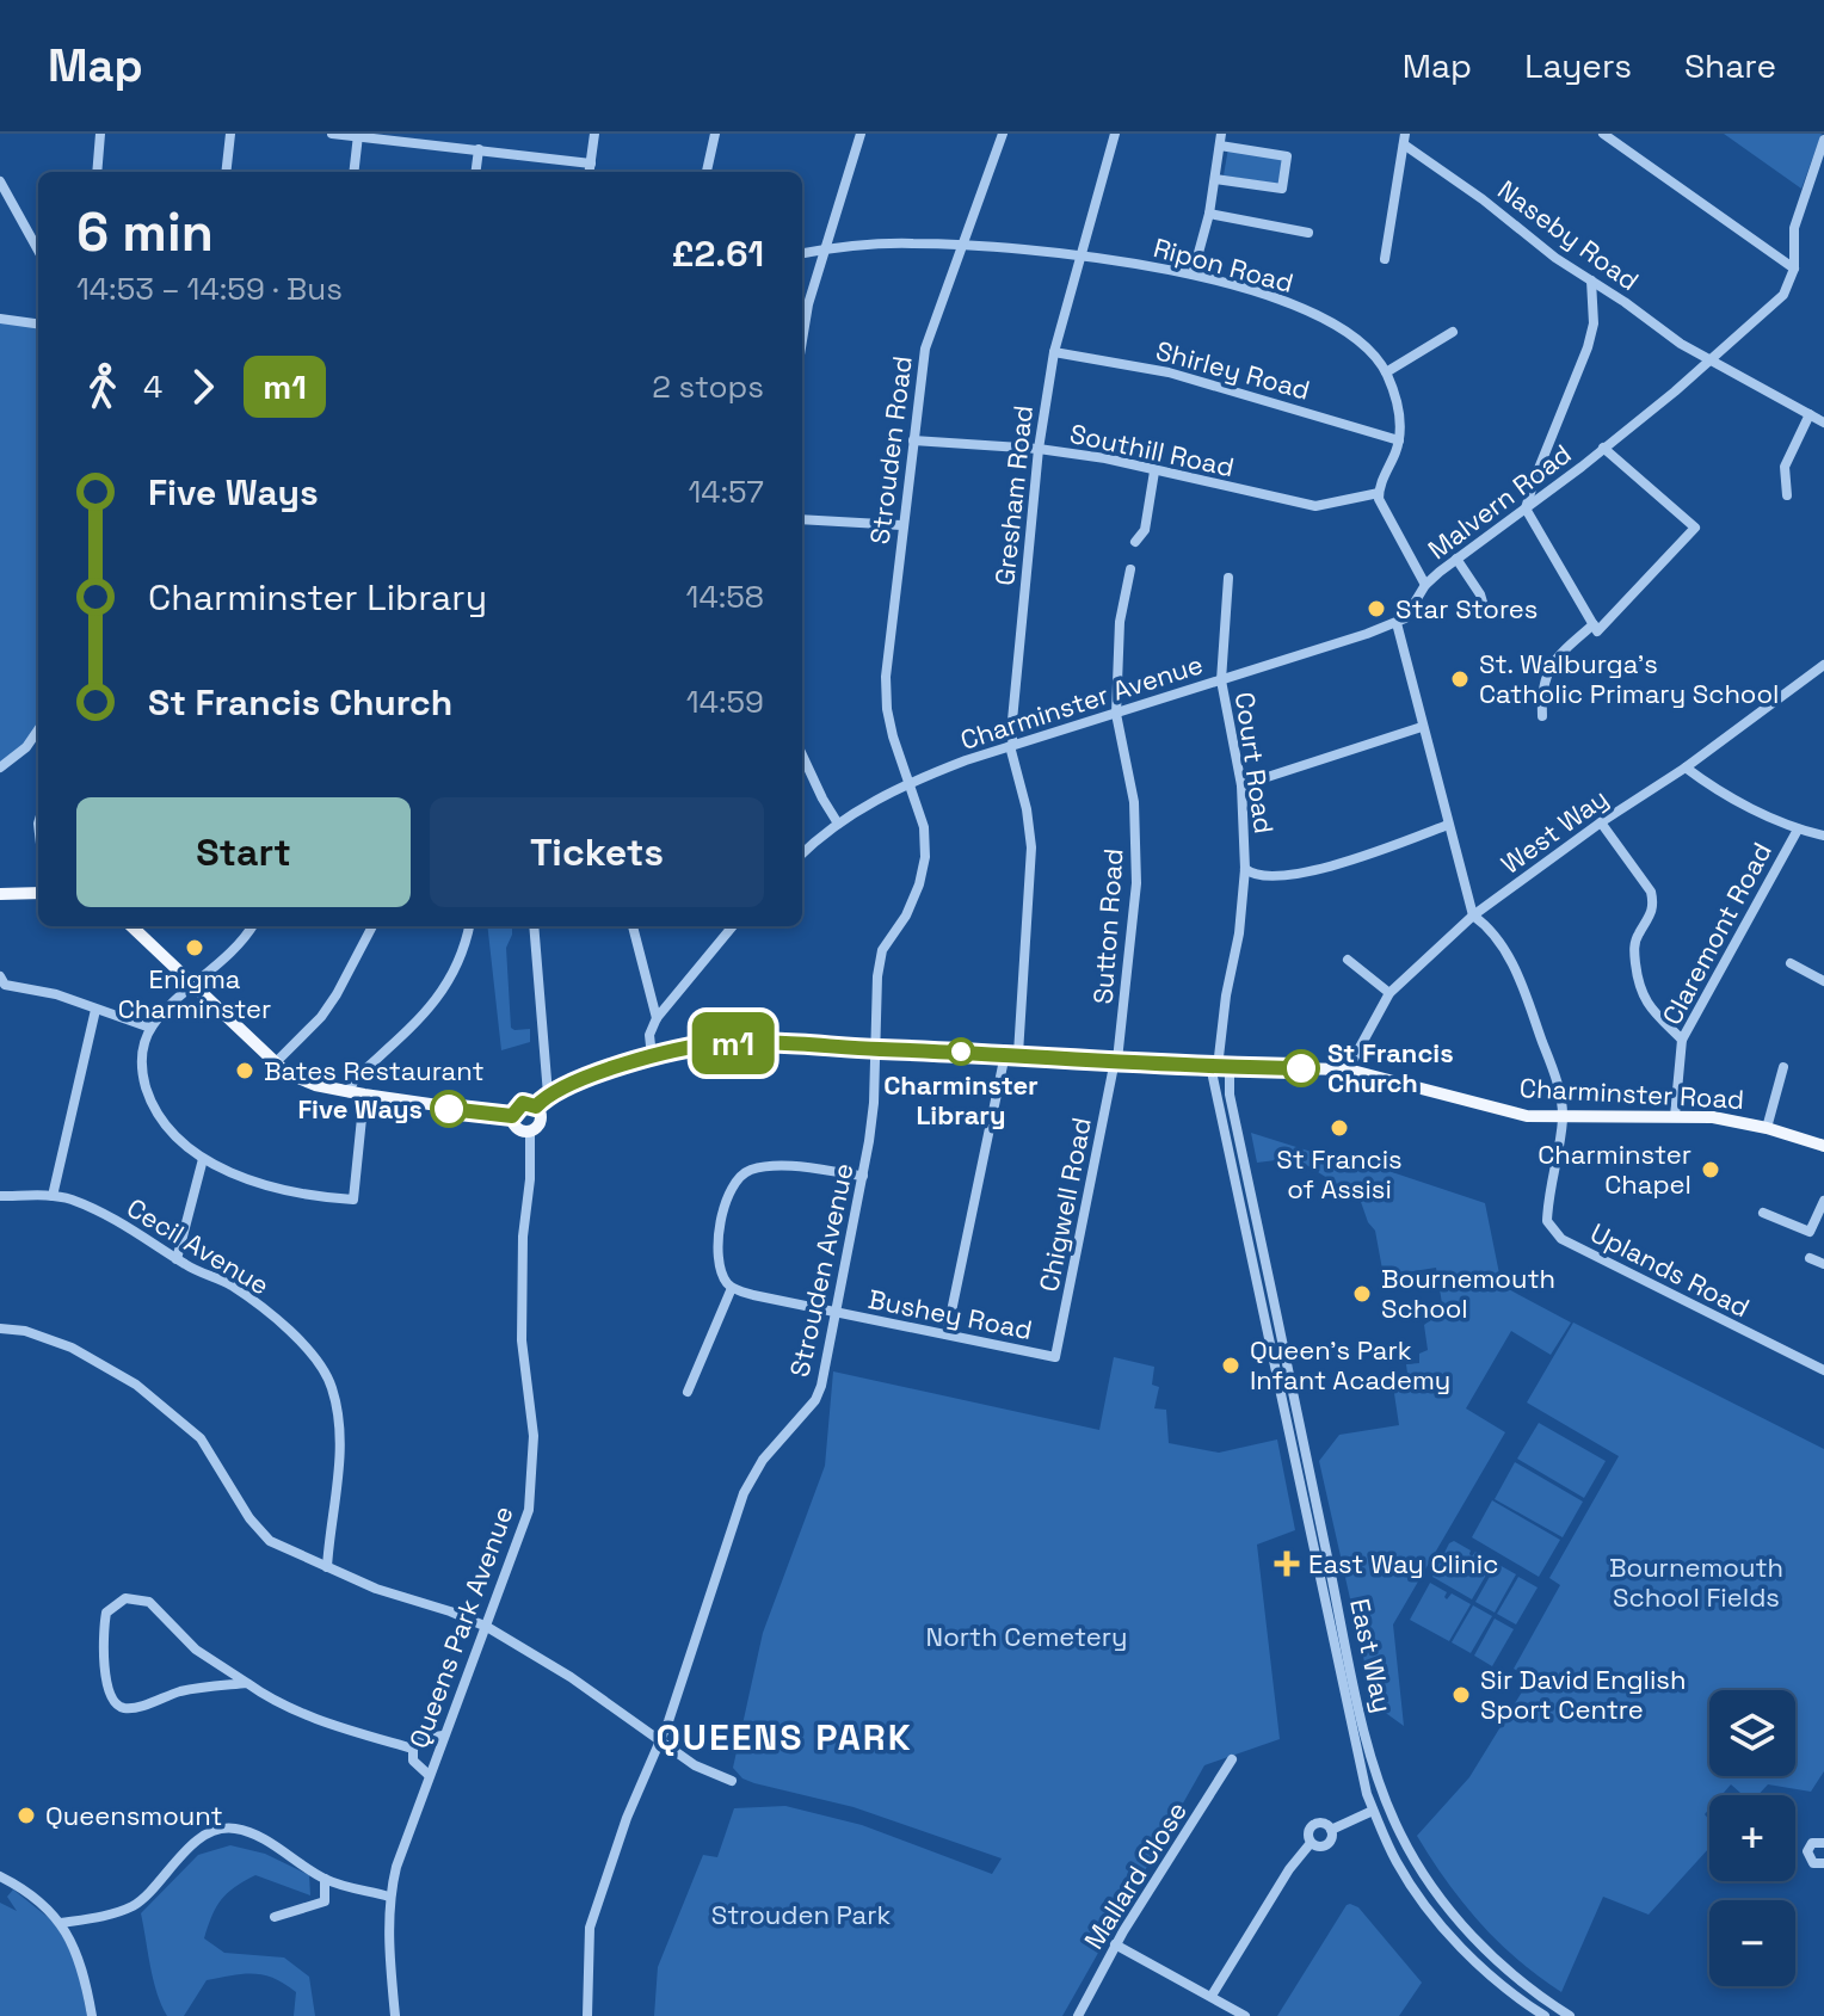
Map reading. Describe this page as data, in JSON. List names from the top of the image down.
{
  "streets": {
    "main road": ["Charminster Road"],
    "street": [
      "Naseby Road",
      "Ripon Road",
      "Shirley Road",
      "Strouden Road",
      "Southill Road",
      "Gresham Road",
      "Malvern Road",
      "Charminster Avenue",
      "Court Road",
      "West Way",
      "Sutton Road",
      "Claremont Road",
      "Chigwell Road",
      "Cecil Avenue",
      "Strouden Avenue",
      "Uplands Road",
      "Bushey Road",
      "Queens Park Avenue",
      "East Way",
      "Mallard Close"
    ]
  },
  "crossings": [
    ["Naseby Road", "Malvern Road"],
    ["Ripon Road", "Shirley Road"],
    ["Ripon Road", "Strouden Road"],
    ["Ripon Road", "Southill Road"],
    ["Ripon Road", "Gresham Road"],
    ["Shirley Road", "Gresham Road"],
    ["Strouden Road", "Southill Road"],
    ["Strouden Road", "Charminster Avenue"],
    ["Strouden Road", "Strouden Avenue"],
    ["Southill Road", "Gresham Road"],
    ["Gresham Road", "Charminster Avenue"],
    ["Gresham Road", "Charminster Road"],
    ["Gresham Road", "Bushey Road"],
    ["Malvern Road", "Charminster Avenue"],
    ["Charminster Avenue", "Court Road"],
    ["Charminster Avenue", "Sutton Road"],
    ["Charminster Avenue", "Strouden Avenue"],
    ["Court Road", "Charminster Road"],
    ["Court Road", "East Way"],
    ["West Way", "Charminster Road"],
    ["Sutton Road", "Charminster Road"],
    ["Sutton Road", "Chigwell Road"],
    ["Claremont Road", "Charminster Road"],
    ["Charminster Road", "Chigwell Road"],
    ["Charminster Road", "Strouden Avenue"],
    ["Charminster Road", "Uplands Road"],
    ["Charminster Road", "Queens Park Avenue"],
    ["Charminster Road", "East Way"],
    ["Chigwell Road", "Bushey Road"],
    ["Strouden Avenue", "Bushey Road"]
  ],
  "districts": ["QUEENS PARK"],
  "parks": ["Bournemouth School Fields", "North Cemetery", "Strouden Park"],
  "places": {
    "other": [
      "Star Stores",
      "St. Walburga's Catholic Primary School",
      "Enigma Charminster",
      "Charminster Library",
      "St Francis Church",
      "Bates Restaurant",
      "Five Ways",
      "St Francis of Assisi",
      "Charminster Chapel",
      "Bournemouth School",
      "Queen's Park Infant Academy",
      "Sir David English Sport Centre",
      "Queensmount"
    ],
    "health": ["East Way Clinic"]
  },
  "lines": ["bus line m1"],
  "page": {
    "header": "Map",
    "nav": ["Map", "Layers", "Share"],
    "on_map": "m1",
    "heading": ["6 min", "14:53 – 14:59 · Bus", "£2.61"],
    "legs": ["4", "m1", "2 stops"],
    "list": [
      {
        "name": "Five Ways",
        "value": "14:57"
      },
      {
        "name": "Charminster Library",
        "value": "14:58"
      },
      {
        "name": "St Francis Church",
        "value": "14:59"
      }
    ],
    "buttons": ["Start", "Tickets"],
    "map_buttons": ["+", "−"]
  }
}
